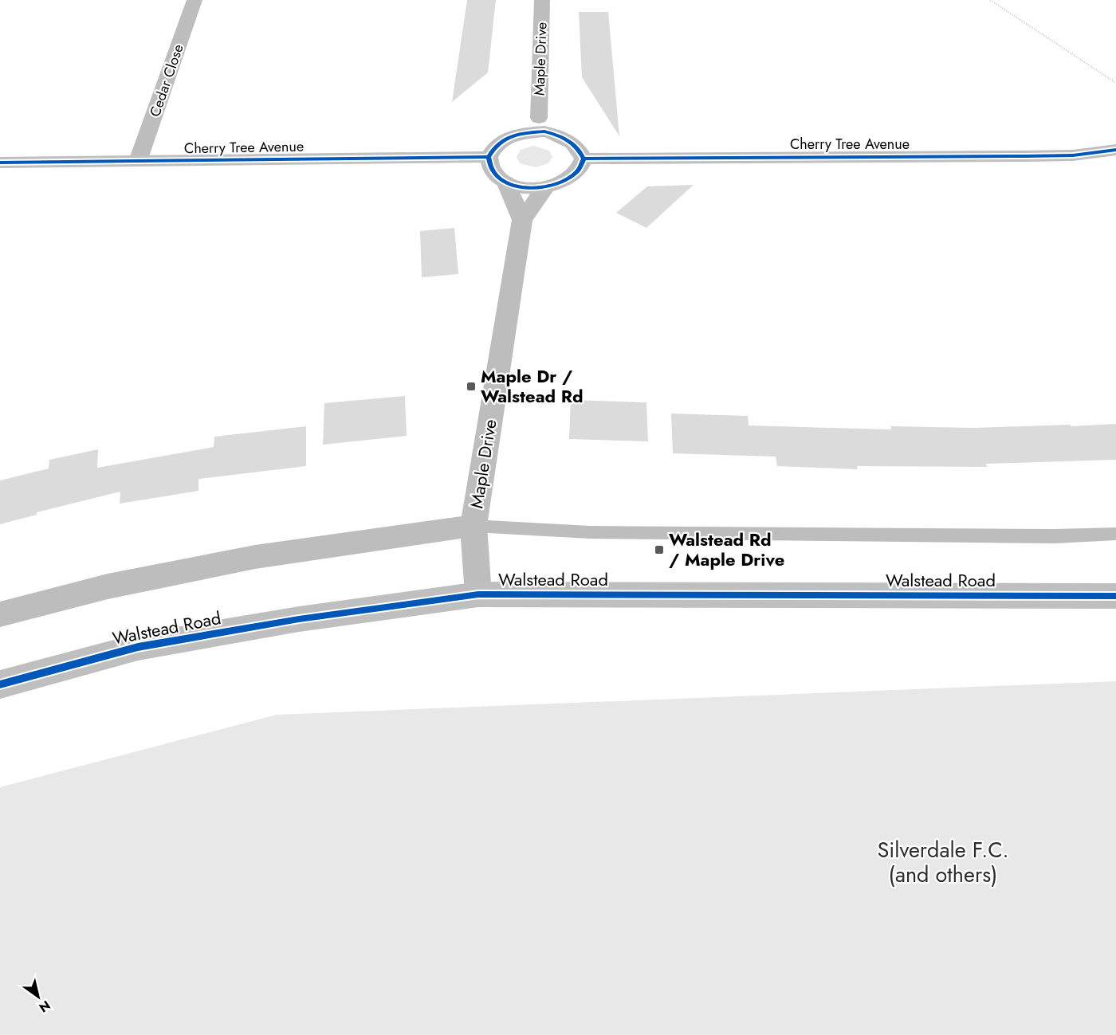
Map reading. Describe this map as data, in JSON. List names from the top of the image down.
{
  "streets": {
    "street": [
      "Maple Drive",
      "Cedar Close",
      "Cherry Tree Avenue",
      "Walstead Road"
    ]
  },
  "crossings": [
    ["Maple Drive", "Cherry Tree Avenue"],
    ["Maple Drive", "Walstead Road"],
    ["Cedar Close", "Cherry Tree Avenue"]
  ],
  "parks": ["Silverdale F.C. (and others)"],
  "places": {
    "transit": ["Maple Dr / Walstead Rd", "Walstead Rd / Maple Drive"]
  },
  "north": "bottom right"
}
